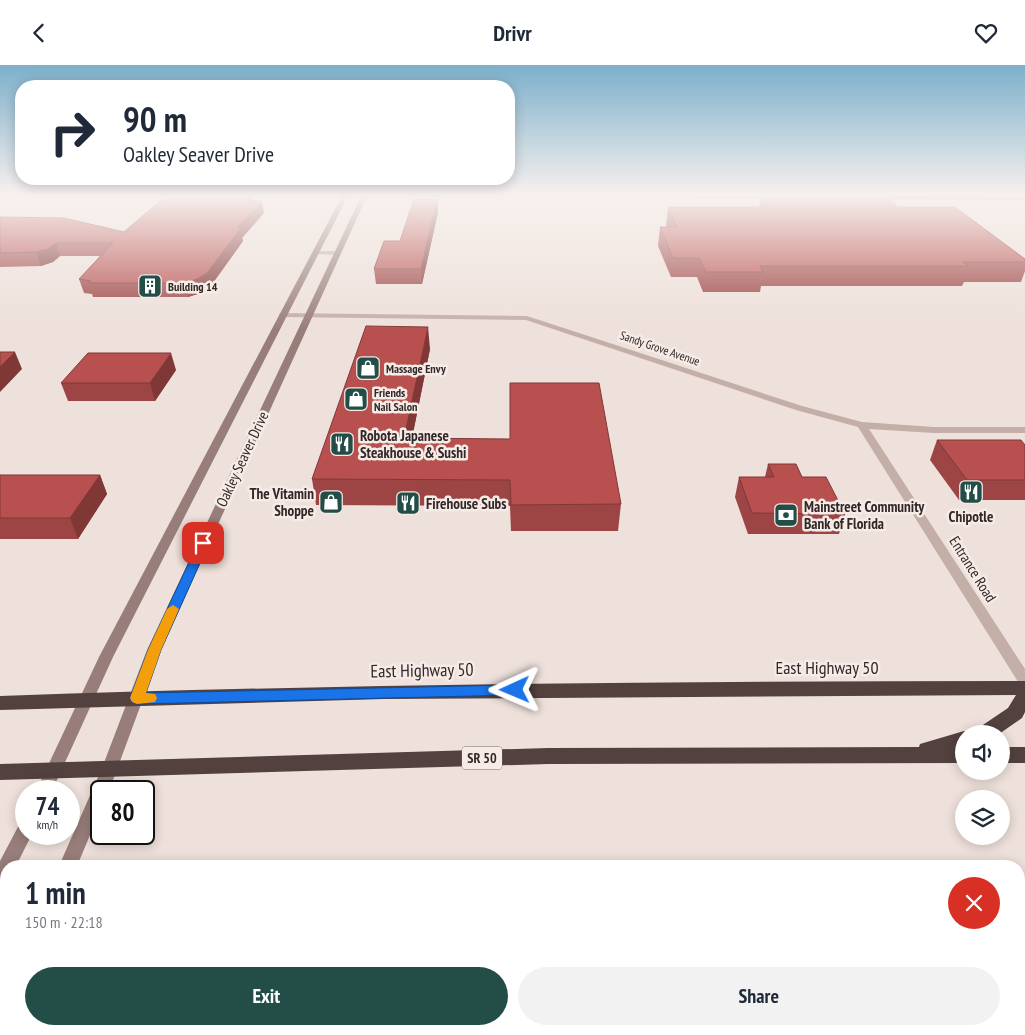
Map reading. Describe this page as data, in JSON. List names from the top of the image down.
{
  "streets": {
    "highway": ["East Highway 50", "SR 50"],
    "street": ["Sandy Grove Avenue", "Oakley Seaver Drive", "Entrance Road"]
  },
  "crossings": [
    ["Sandy Grove Avenue", "Oakley Seaver Drive"],
    ["Sandy Grove Avenue", "Entrance Road"],
    ["Oakley Seaver Drive", "East Highway 50"],
    ["Oakley Seaver Drive", "SR 50"]
  ],
  "places": {
    "building": ["Building 14"],
    "shop": ["Massage Envy", "Friends Nail Salon", "The Vitamin Shoppe"],
    "restaurant": ["Robota Japanese Steakhouse & Sushi", "Chipotle", "Firehouse Subs"],
    "bank": ["Mainstreet Community Bank of Florida"]
  },
  "page": {
    "header": "Drivr",
    "turn": ["90 m", "Oakley Seaver Drive"],
    "speed": "74 km/h",
    "limit": "80",
    "heading": ["1 min", "150 m · 22:18"],
    "buttons": ["Exit", "Share"]
  }
}
